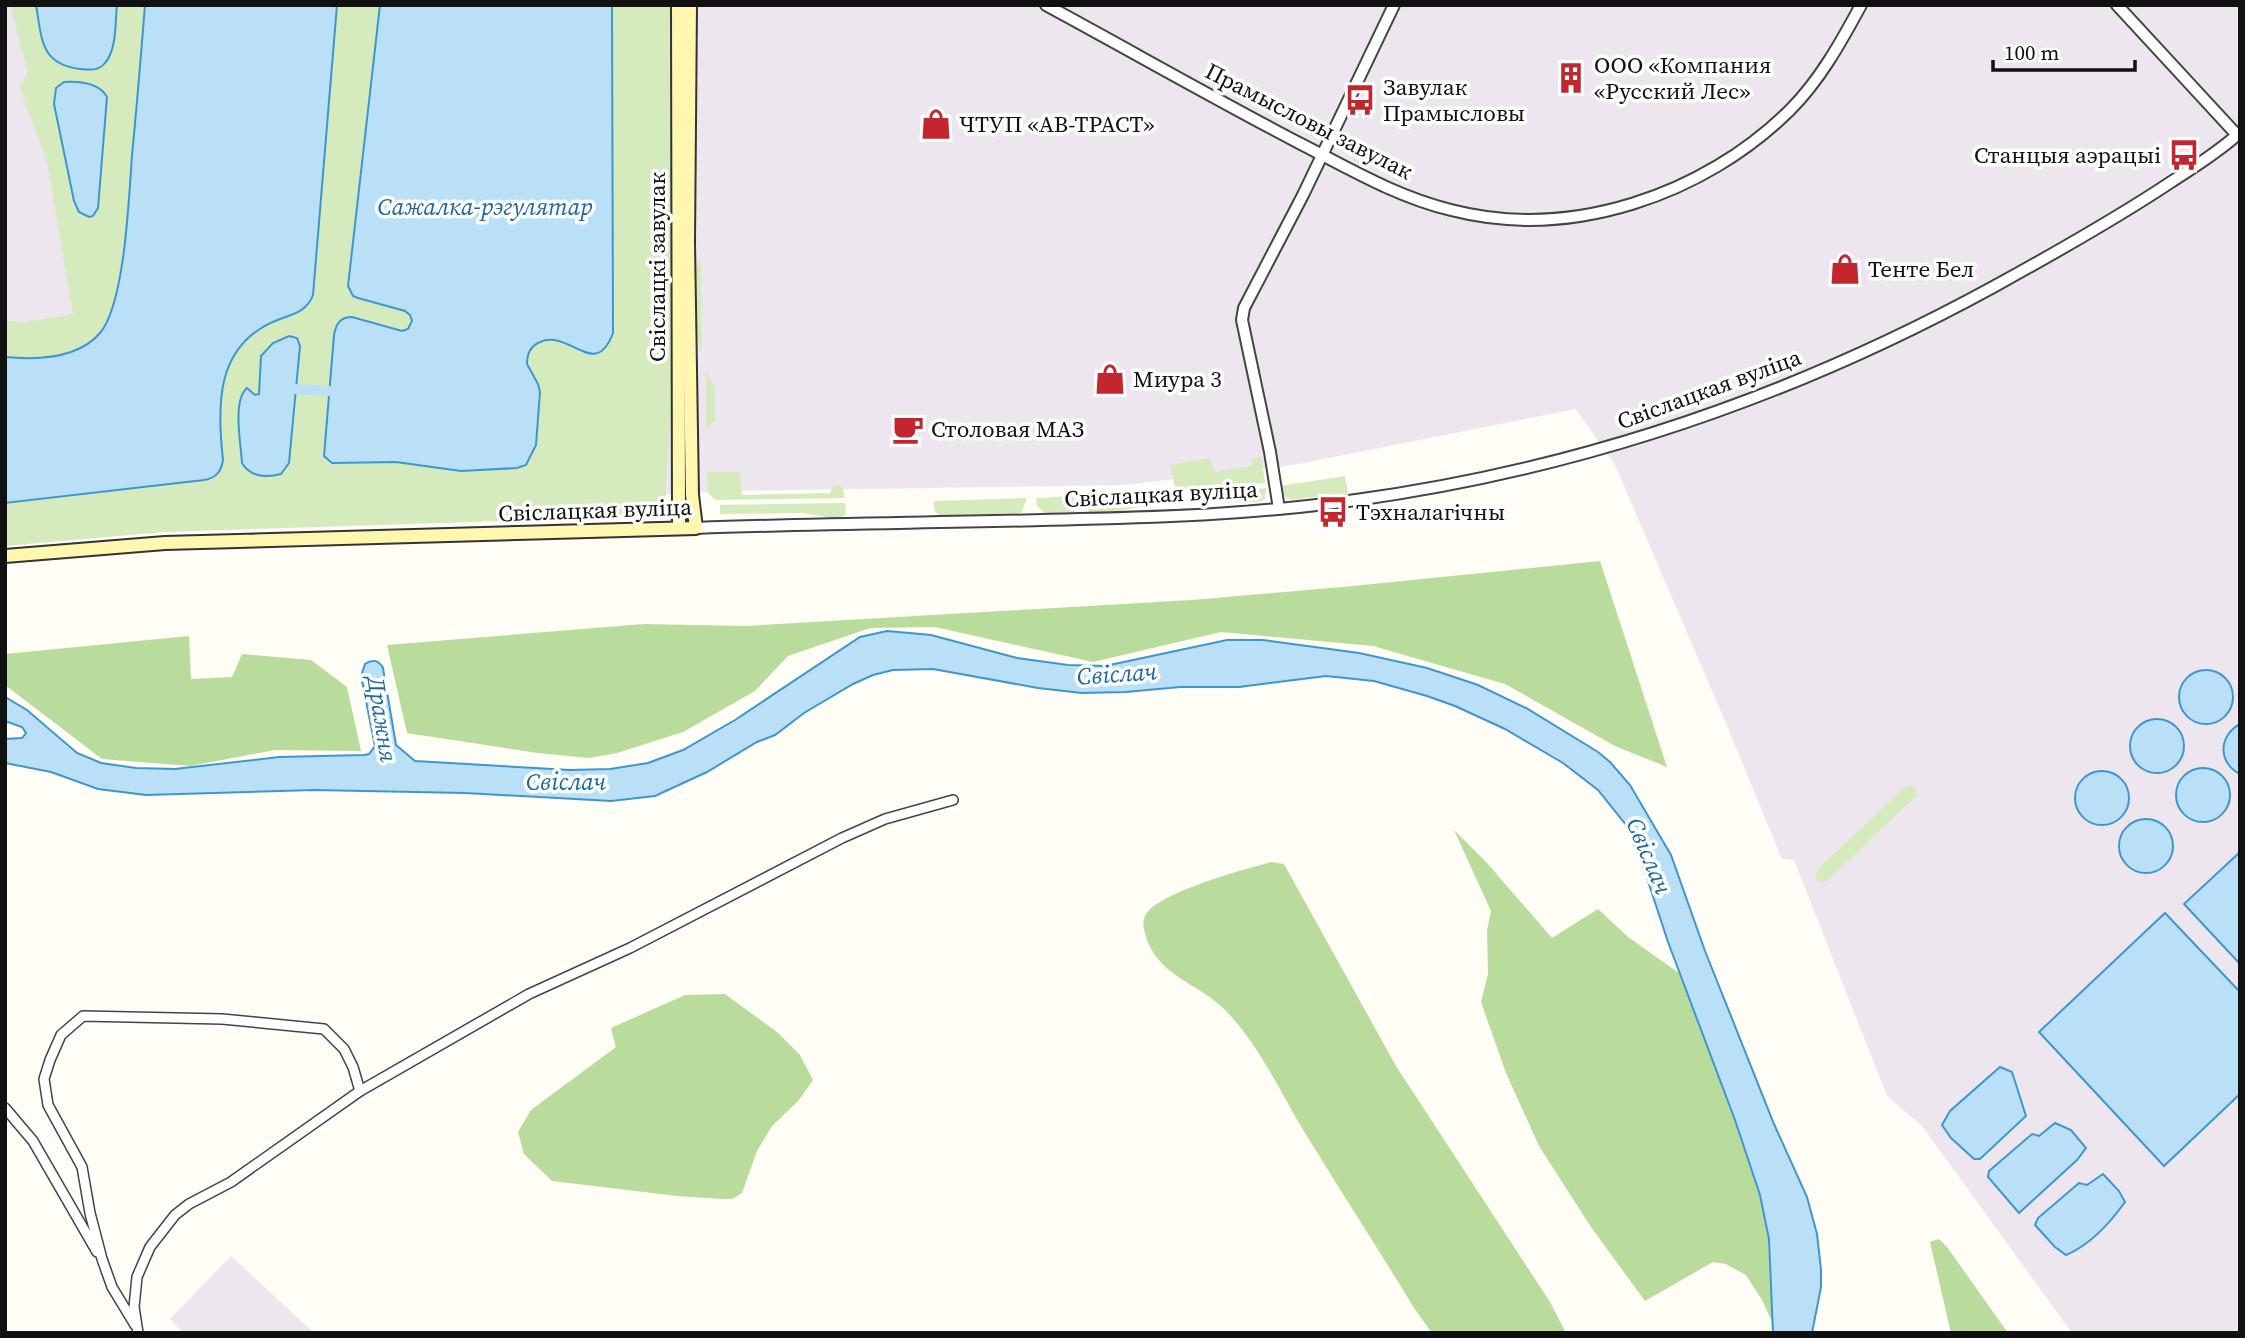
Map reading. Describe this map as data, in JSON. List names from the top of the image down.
{
  "streets": {
    "main road": ["Свіслацкі завулак", "Свіслацкая вуліца"],
    "street": ["Прамысловы завулак"]
  },
  "crossings": [
    ["Свіслацкі завулак", "Свіслацкая вуліца"]
  ],
  "water": ["Сажалка-рэгулятар", "Свіслач", "Дражня"],
  "places": {
    "building": ["ООО «Компания «Русский Лес»"],
    "bus stop": ["Завулак Прамысловы", "Станцыя аэрацыі", "Тэхналагічны"],
    "shop": ["ЧТУП «АВ-ТРАСТ»", "Тенте Бел", "Миура 3"],
    "cafe": ["Столовая МАЗ"]
  },
  "scale_bar": "100 m"
}
